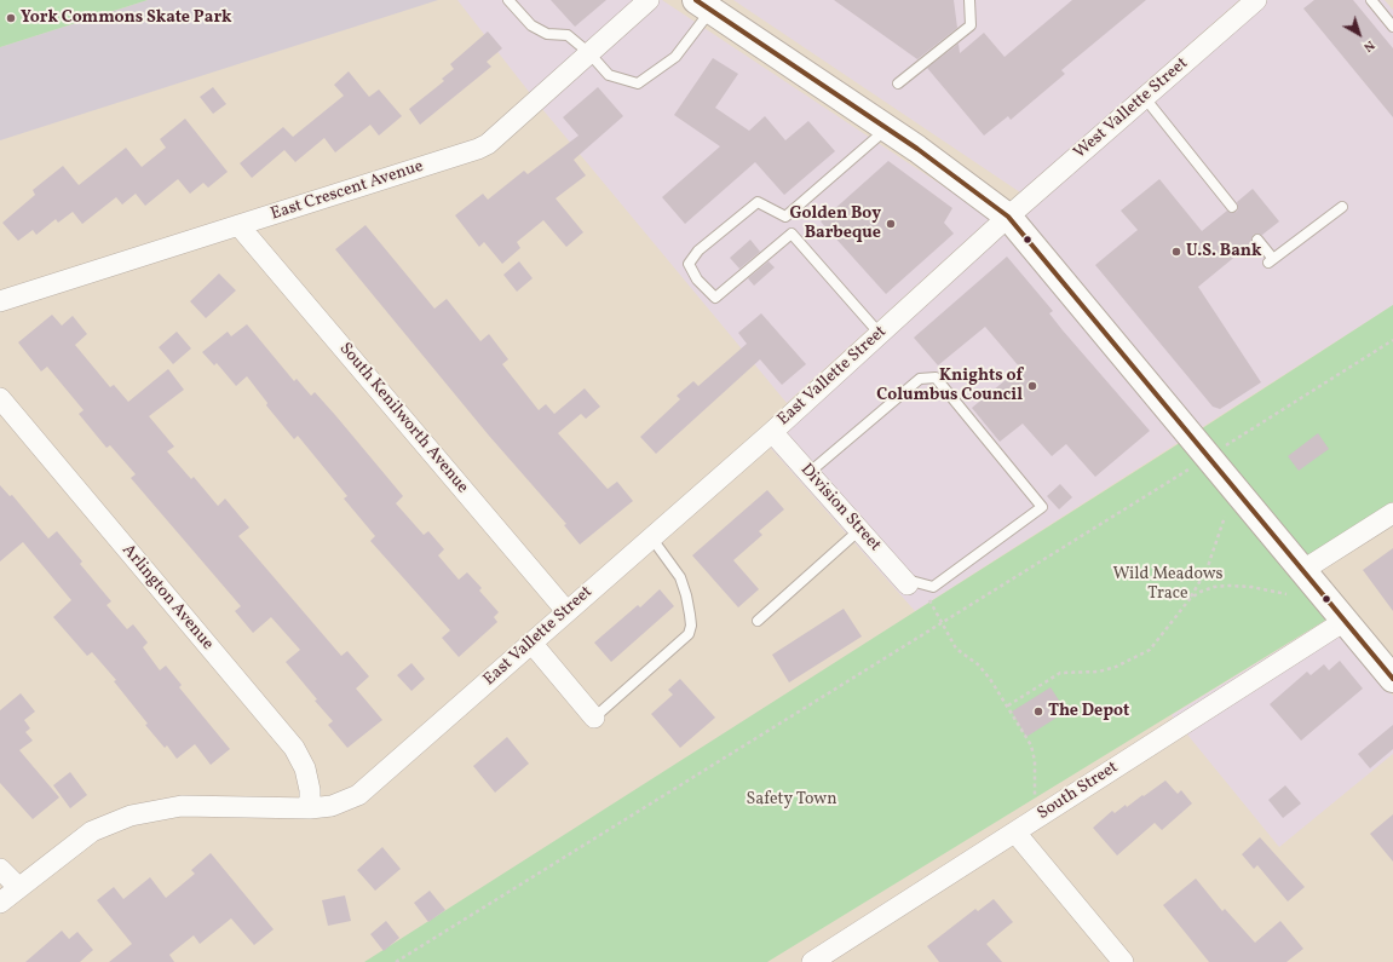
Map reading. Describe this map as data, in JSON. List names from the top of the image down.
{
  "streets": {
    "street": [
      "West Vallette Street",
      "East Crescent Avenue",
      "East Vallette Street",
      "South Kenilworth Avenue",
      "Division Street",
      "Arlington Avenue",
      "South Street"
    ]
  },
  "crossings": [
    ["West Vallette Street", "East Vallette Street"],
    ["East Crescent Avenue", "South Kenilworth Avenue"],
    ["East Vallette Street", "South Kenilworth Avenue"],
    ["East Vallette Street", "Division Street"],
    ["East Vallette Street", "Arlington Avenue"]
  ],
  "parks": ["Wild Meadows Trace", "Safety Town"],
  "places": [
    "York Commons Skate Park",
    "Golden Boy Barbeque",
    "U.S. Bank",
    "Knights of Columbus Council",
    "The Depot"
  ],
  "north": "bottom right"
}
